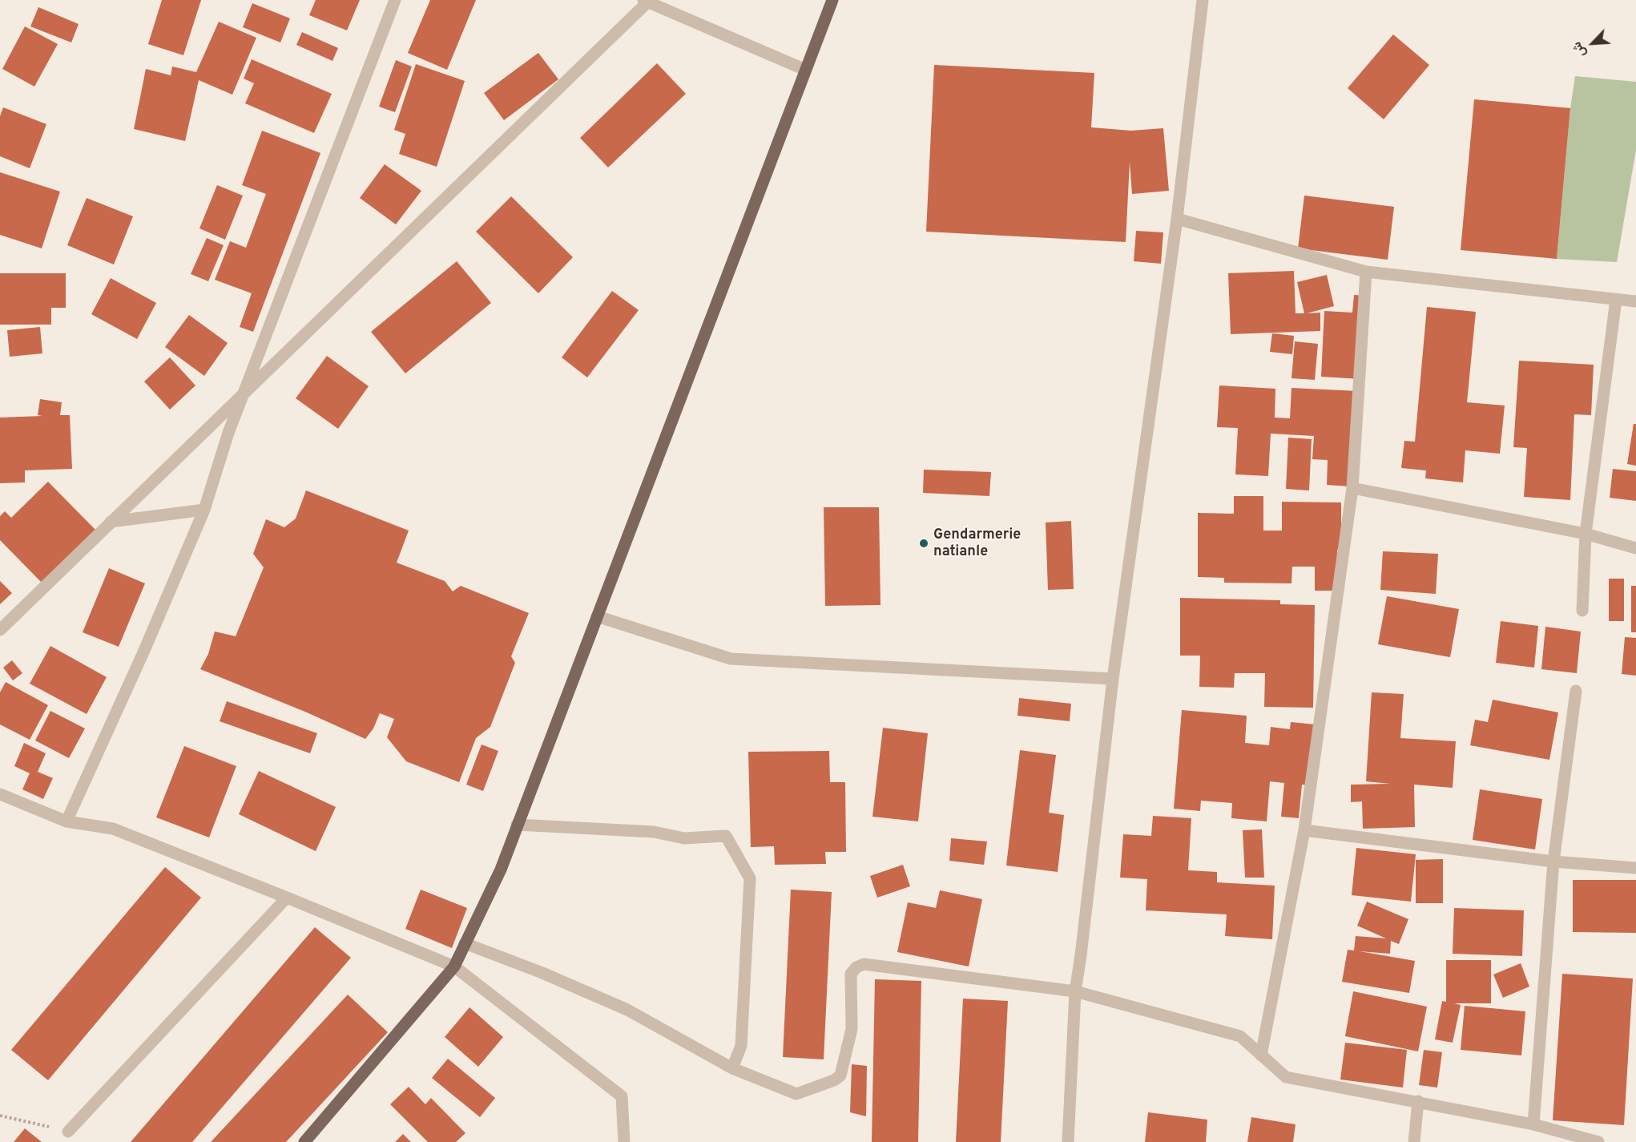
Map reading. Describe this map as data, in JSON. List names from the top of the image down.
{
  "places": ["Gendarmerie natianle"],
  "north": "bottom left"
}
